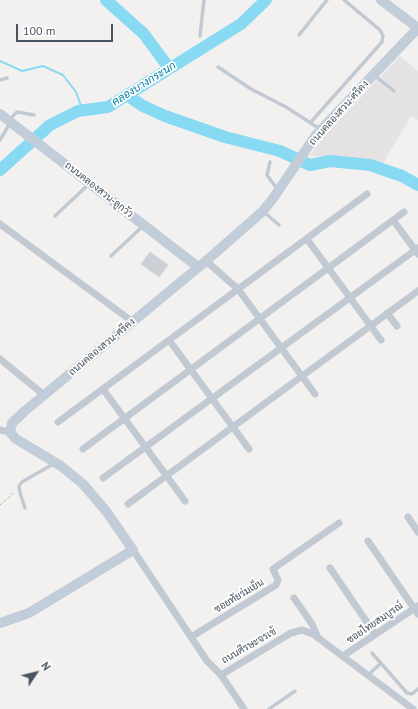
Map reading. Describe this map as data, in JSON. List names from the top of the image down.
{
  "streets": {
    "street": [
      "ถนนคลองสวน-ศรีคง",
      "ถนนคลองสวน-ลูกวัว",
      "ซอยทัยร่มเย็น",
      "ซอยไทยสมบูรณ์",
      "ถนนศีรษะจรเข้"
    ]
  },
  "crossings": [
    ["ถนนคลองสวน-ศรีคง", "ถนนคลองสวน-ลูกวัว"],
    ["ถนนคลองสวน-ศรีคง", "ถนนศีรษะจรเข้"],
    ["ซอยทัยร่มเย็น", "ถนนศีรษะจรเข้"],
    ["ซอยไทยสมบูรณ์", "ถนนศีรษะจรเข้"]
  ],
  "water": ["คลองบางกระนก"],
  "scale_bar": "100 m",
  "north": "top right"
}
